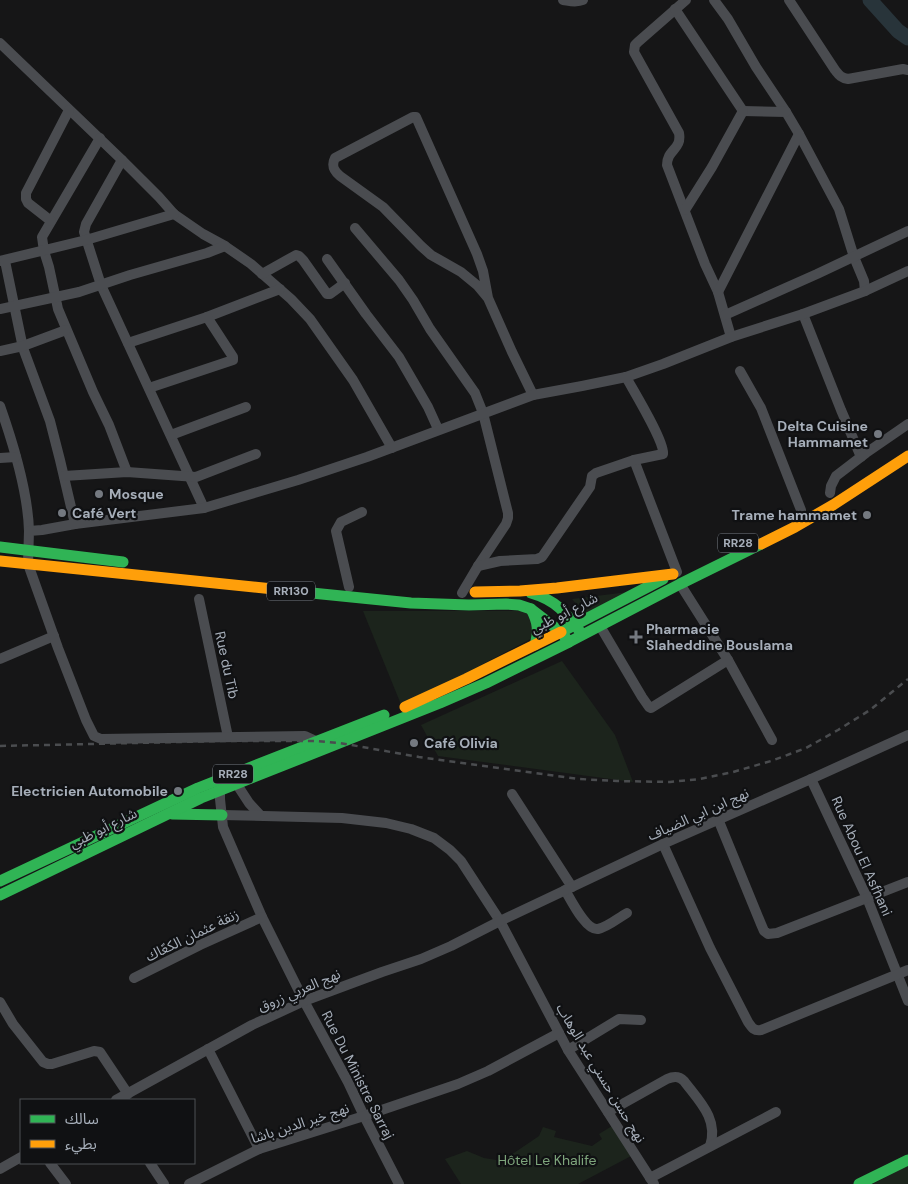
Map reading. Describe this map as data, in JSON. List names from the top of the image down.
{
  "streets": {
    "main road": ["RR28", "RR130", "شارع أبو ظبي"],
    "street": [
      "Rue du Tib",
      "نهج ابن ابي الضياف",
      "Rue Abou El Asfhani",
      "زنقة عثمان الكعّاك",
      "نهج العربي زروق",
      "نهج حسن حسني عبد الوهاب",
      "Rue Du Ministre Sarraj",
      "نهج خير الدين باشا"
    ]
  },
  "crossings": [
    ["RR130", "شارع أبو ظبي"],
    ["شارع أبو ظبي", "Rue Du Ministre Sarraj"],
    ["نهج ابن ابي الضياف", "Rue Abou El Asfhani"],
    ["نهج ابن ابي الضياف", "نهج العربي زروق"],
    ["نهج ابن ابي الضياف", "نهج حسن حسني عبد الوهاب"],
    ["زنقة عثمان الكعّاك", "Rue Du Ministre Sarraj"],
    ["نهج العربي زروق", "نهج حسن حسني عبد الوهاب"],
    ["نهج العربي زروق", "Rue Du Ministre Sarraj"],
    ["نهج حسن حسني عبد الوهاب", "Rue Du Ministre Sarraj"],
    ["نهج حسن حسني عبد الوهاب", "نهج خير الدين باشا"],
    ["Rue Du Ministre Sarraj", "نهج خير الدين باشا"]
  ],
  "parks": ["Hôtel Le Khalife"],
  "places": {
    "other": [
      "Delta Cuisine Hammamet",
      "Mosque",
      "Café Vert",
      "Trame hammamet",
      "Café Olivia",
      "Electricien Automobile"
    ],
    "health": ["Pharmacie Slaheddine Bouslama"]
  },
  "legend": ["سالك", "بطيء"]
}
